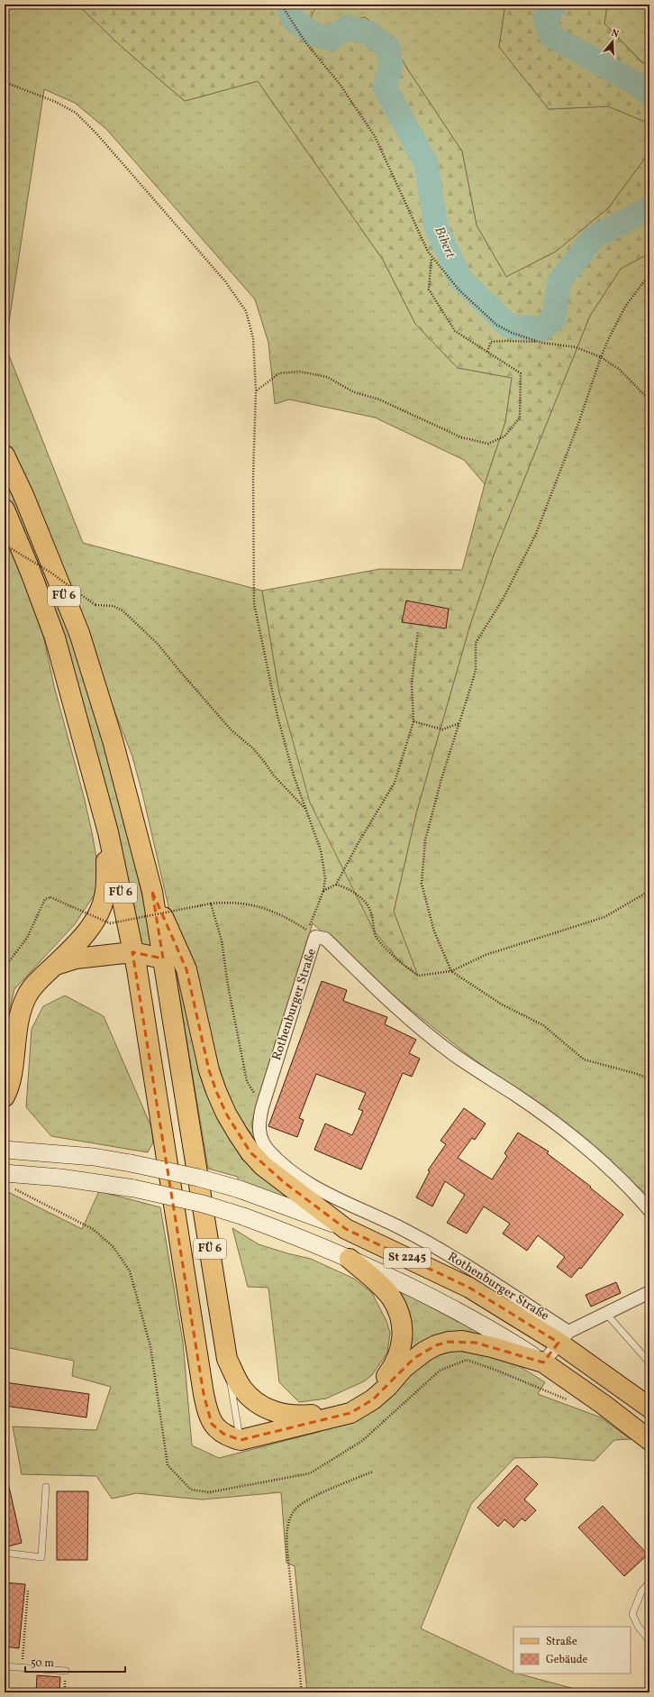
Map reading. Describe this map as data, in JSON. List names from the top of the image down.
{
  "streets": {
    "main road": ["FÜ 6", "Rothenburger Straße", "St 2245"]
  },
  "water": ["Bibert"],
  "legend": ["Straße", "Gebäude"],
  "scale_bar": "50 m",
  "north": "top"
}
